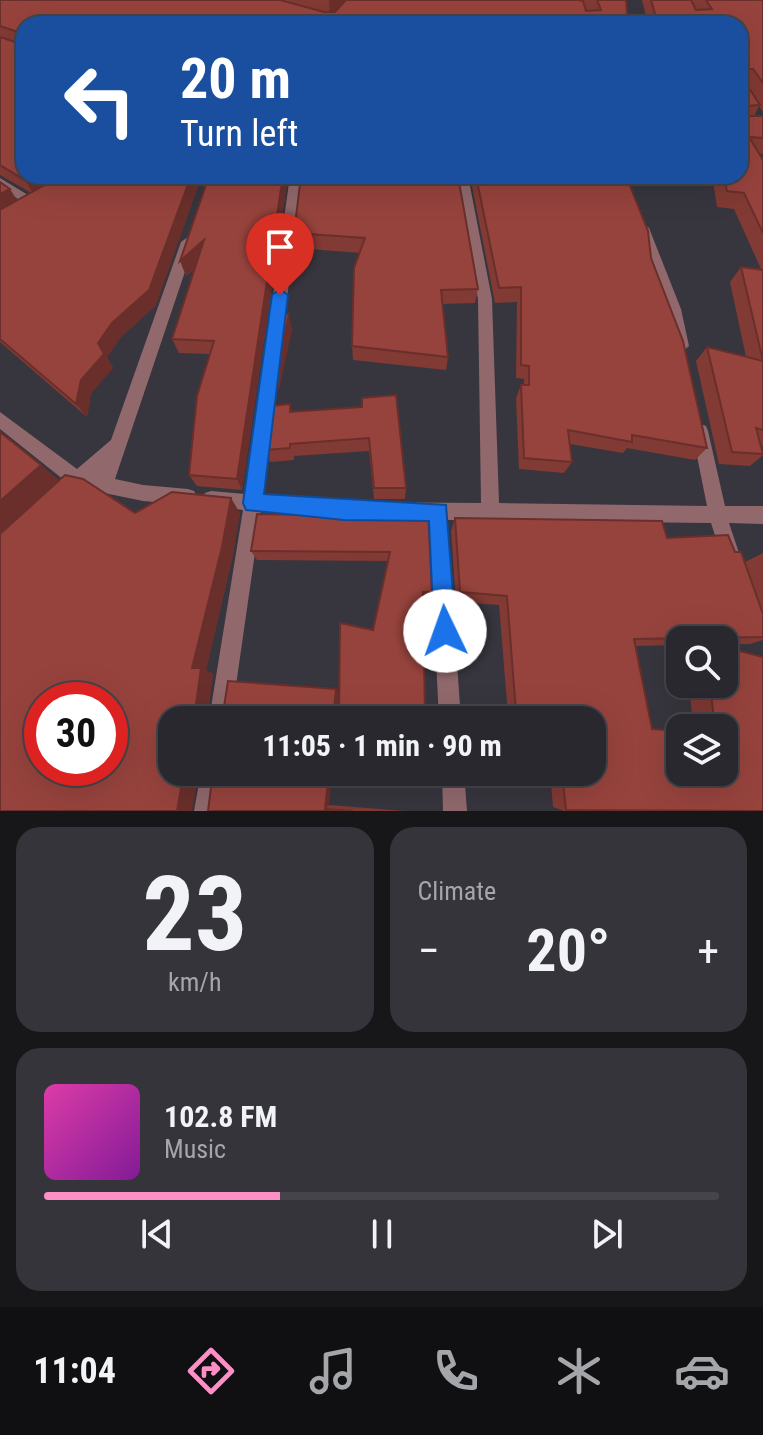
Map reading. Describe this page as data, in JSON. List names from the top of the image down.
{
  "page": {
    "turn": ["20 m", "Turn left"],
    "limit": "30",
    "trip": "11:05 · 1 min · 90 m",
    "tile": [
      ["23", "km/h"],
      "Climate"
    ],
    "heat": ["−", "20°", "+"],
    "song": ["102.8 FM", "Music"],
    "tabs": "11:04"
  }
}
